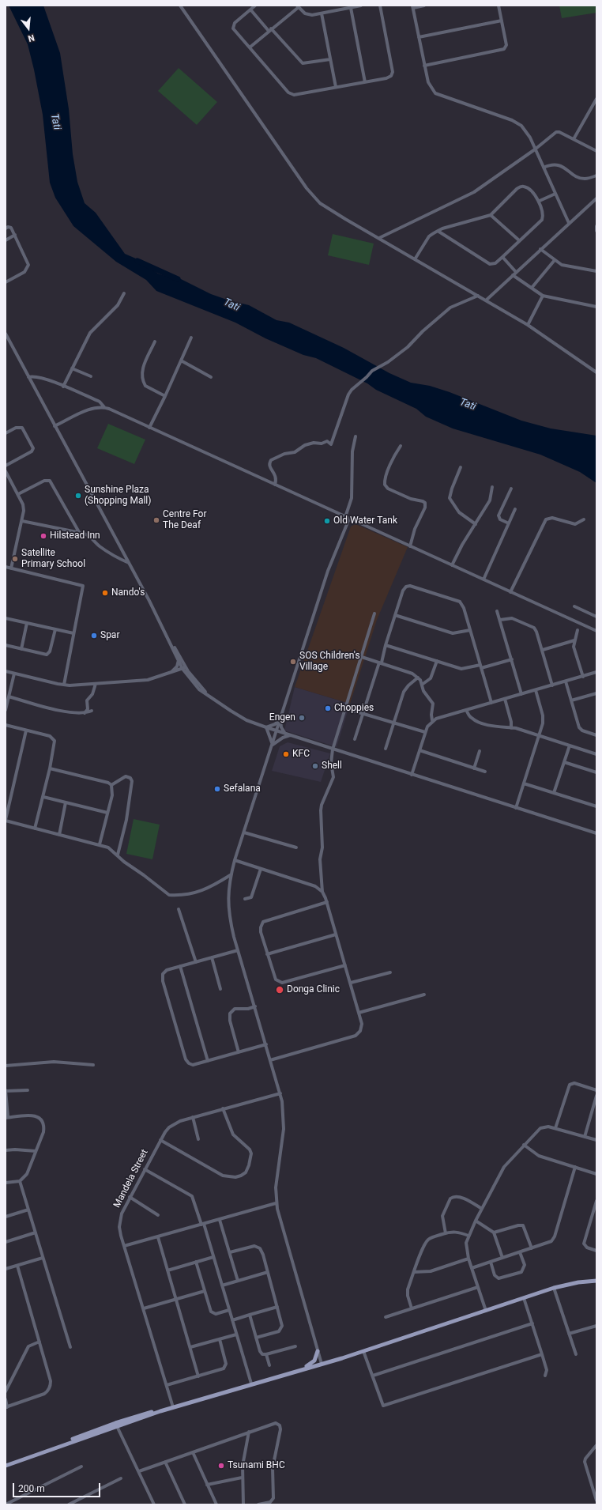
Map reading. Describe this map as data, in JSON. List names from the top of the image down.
{
  "streets": {
    "street": ["Mandela Street"]
  },
  "water": ["Tati"],
  "places": [
    "Sunshine Plaza (Shopping Mall)",
    "Centre For The Deaf",
    "Old Water Tank",
    "Hilstead Inn",
    "Satellite Primary School",
    "Nando's",
    "Spar",
    "SOS Children's Village",
    "Choppies",
    "Engen",
    "KFC",
    "Shell",
    "Sefalana",
    "Donga Clinic",
    "Tsunami BHC"
  ],
  "scale_bar": "200 m",
  "north": "bottom"
}
